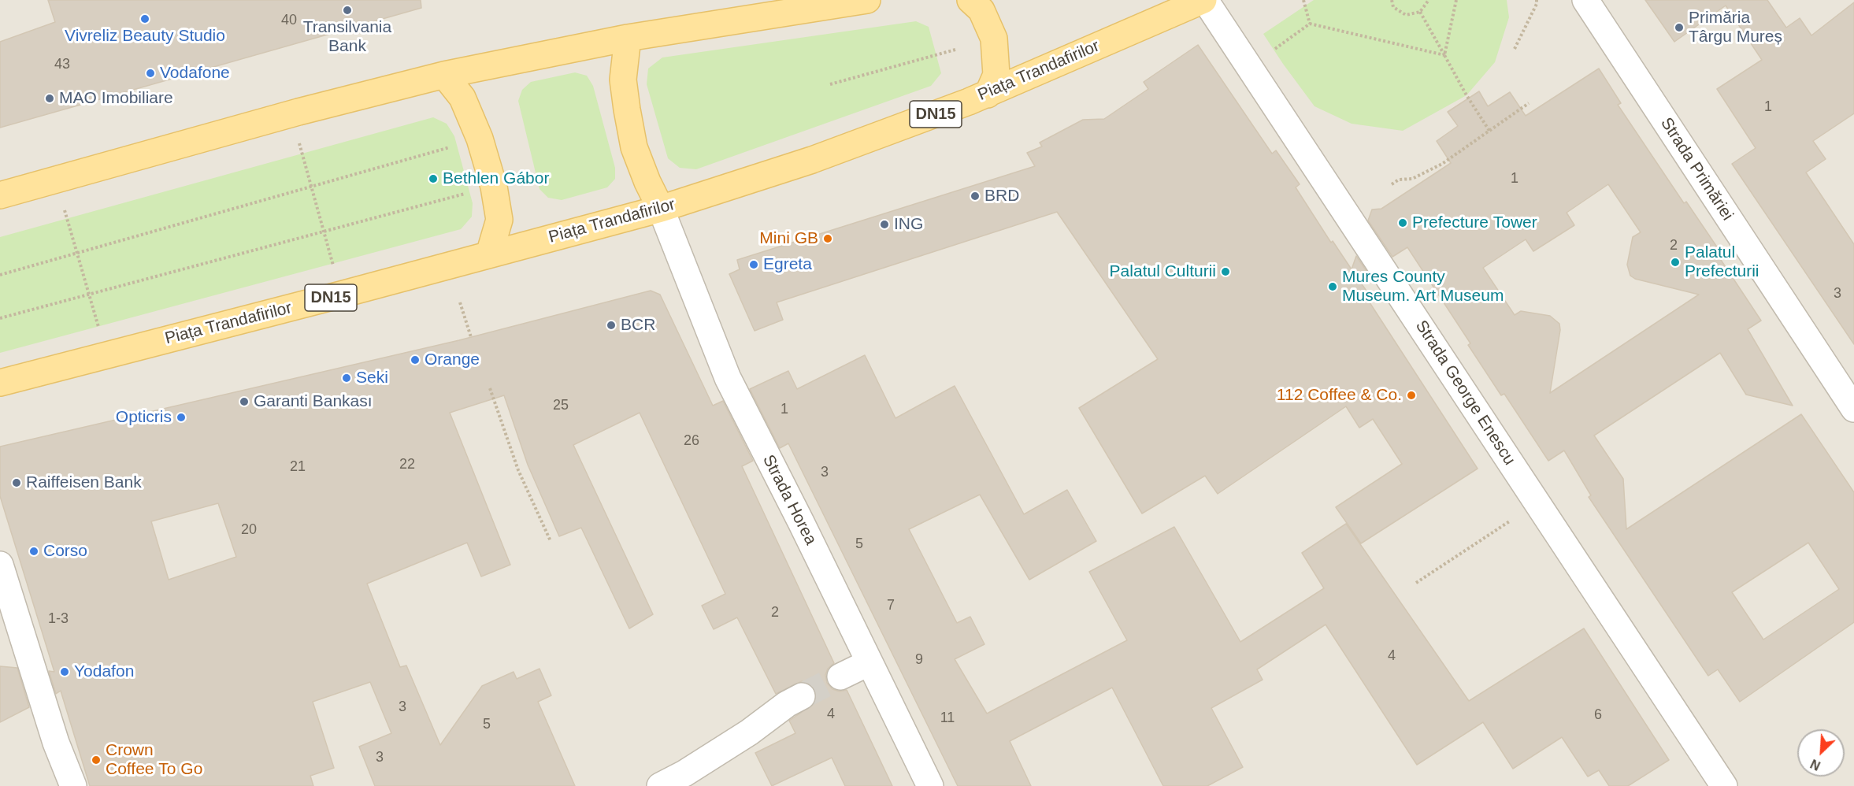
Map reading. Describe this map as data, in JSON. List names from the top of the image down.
{
  "streets": {
    "main road": ["Piața Trandafirilor", "DN15"],
    "street": ["Strada Primăriei", "Strada George Enescu", "Strada Horea"]
  },
  "crossings": [
    ["Piața Trandafirilor", "Strada George Enescu"],
    ["Piața Trandafirilor", "Strada Horea"]
  ],
  "places": [
    "Transilvania Bank",
    "Vivreliz Beauty Studio",
    "Primăria Târgu Mureș",
    "Vodafone",
    "MAO Imobiliare",
    "Bethlen Gábor",
    "BRD",
    "Prefecture Tower",
    "ING",
    "Mini GB",
    "Palatul Prefecturii",
    "Egreta",
    "Palatul Culturii",
    "Mures County Museum. Art Museum",
    "BCR",
    "Orange",
    "Seki",
    "112 Coffee & Co.",
    "Garanti Bankası",
    "Opticris",
    "Raiffeisen Bank",
    "Corso",
    "Yodafon",
    "Crown Coffee To Go"
  ],
  "house_numbers": [
    "40",
    "43",
    "1",
    "1",
    "2",
    "3",
    "25",
    "1",
    "26",
    "22",
    "21",
    "3",
    "20",
    "5",
    "7",
    "2",
    "1-3",
    "4",
    "9",
    "3",
    "4",
    "6",
    "11",
    "5",
    "3"
  ],
  "north": "bottom left"
}
